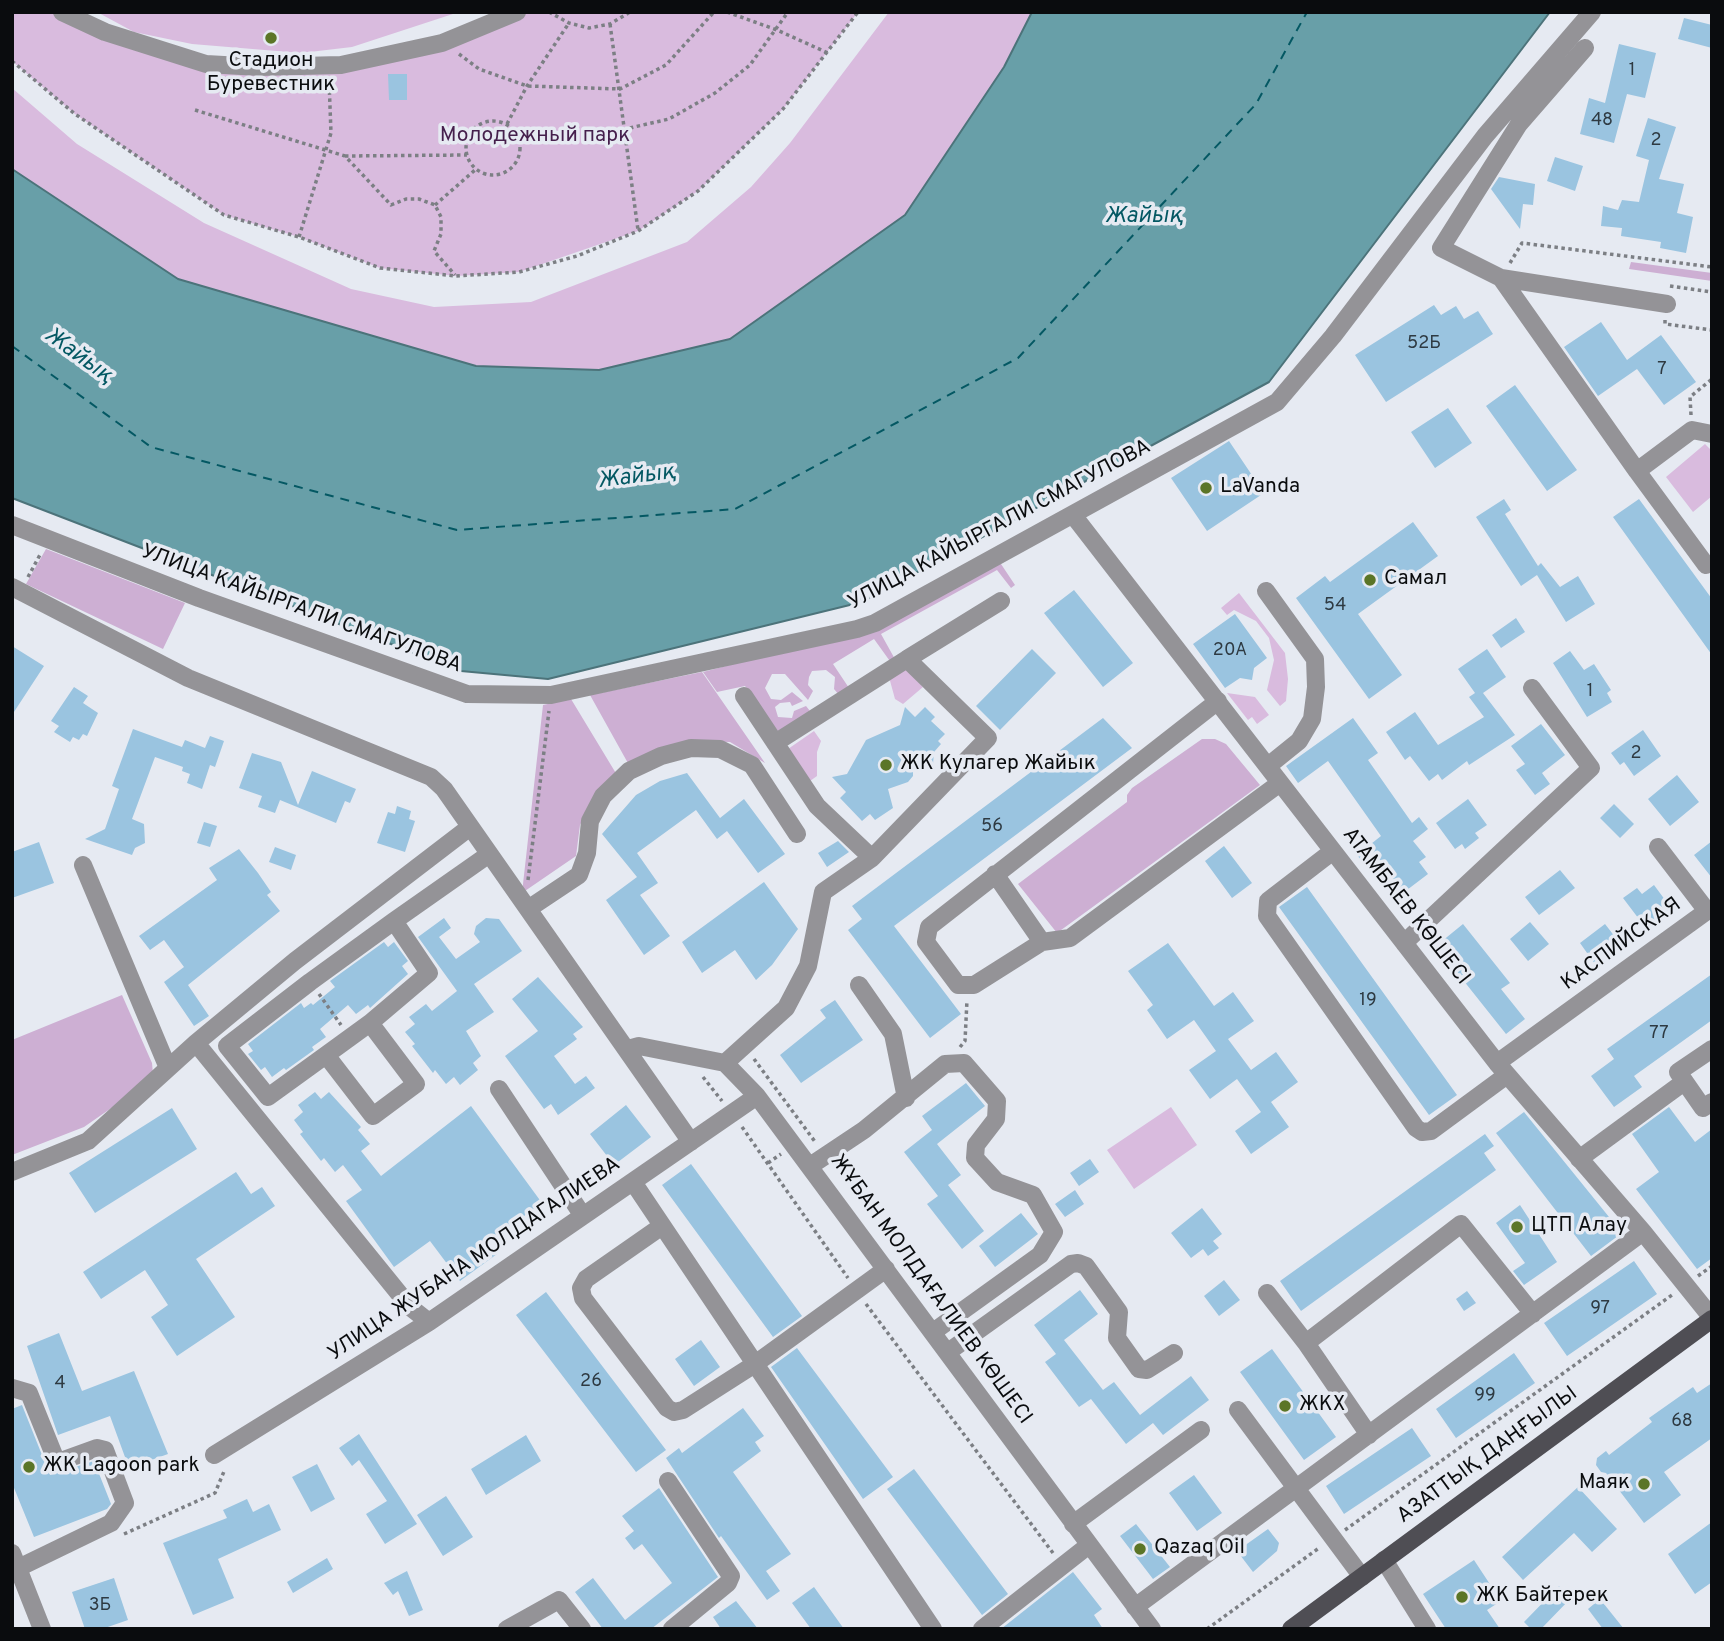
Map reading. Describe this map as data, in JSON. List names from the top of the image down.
{
  "streets": {
    "main road": ["АЗАТТЫҚ ДАҢҒЫЛЫ"],
    "street": [
      "УЛИЦА КАЙЫРГАЛИ СМАГУЛОВА",
      "АТАМБАЕВ КӨШЕСІ",
      "КАСПИЙСКАЯ",
      "УЛИЦА ЖУБАНА МОЛДАГАЛИЕВА",
      "ЖҰБАН МОЛДАҒАЛИЕВ КӨШЕСІ"
    ]
  },
  "crossings": [
    ["УЛИЦА КАЙЫРГАЛИ СМАГУЛОВА", "АТАМБАЕВ КӨШЕСІ"],
    ["АТАМБАЕВ КӨШЕСІ", "КАСПИЙСКАЯ"],
    ["АТАМБАЕВ КӨШЕСІ", "АЗАТТЫҚ ДАҢҒЫЛЫ"],
    ["УЛИЦА ЖУБАНА МОЛДАГАЛИЕВА", "ЖҰБАН МОЛДАҒАЛИЕВ КӨШЕСІ"]
  ],
  "water": ["Жайық"],
  "parks": ["Молодежный парк"],
  "places": [
    "Стадион Буревестник",
    "LaVanda",
    "Самал",
    "ЖК Кулагер Жайык",
    "ЦТП Алау",
    "ЖКХ",
    "ЖК Lagoon park",
    "Маяк",
    "Qazaq Oil",
    "ЖК Байтерек"
  ],
  "house_numbers": [
    "1",
    "48",
    "2",
    "52Б",
    "7",
    "54",
    "20А",
    "1",
    "2",
    "56",
    "19",
    "77",
    "97",
    "26",
    "4",
    "99",
    "68",
    "3Б"
  ]
}
